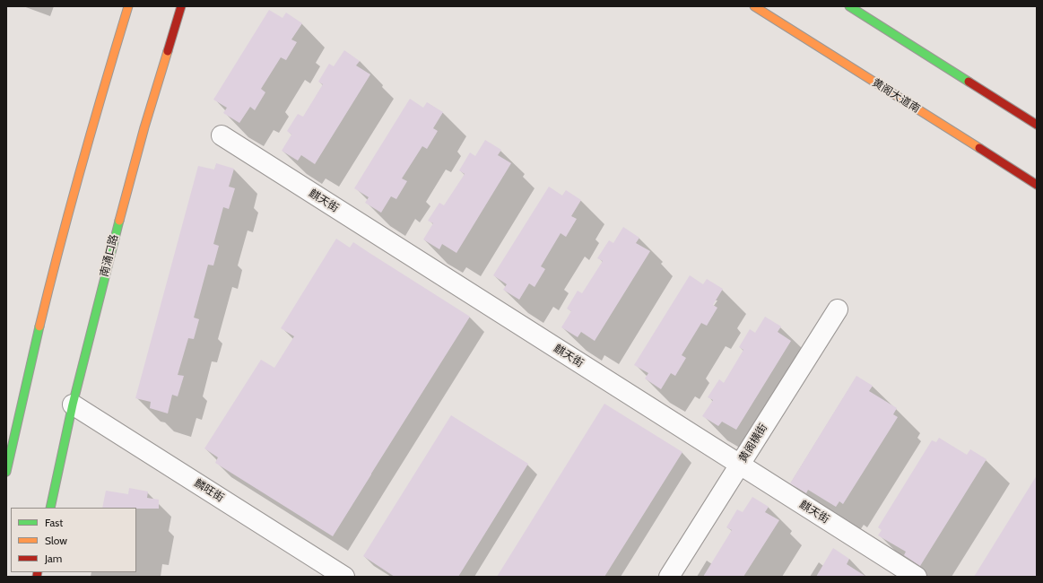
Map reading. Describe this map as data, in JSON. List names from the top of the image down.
{
  "streets": {
    "main road": ["黄阁大道南", "南涌口路"],
    "street": ["麒天街", "黄阁横街", "麟旺街"]
  },
  "crossings": [
    ["麒天街", "黄阁横街"],
    ["南涌口路", "麟旺街"]
  ],
  "legend": ["Fast", "Slow", "Jam"]
}
